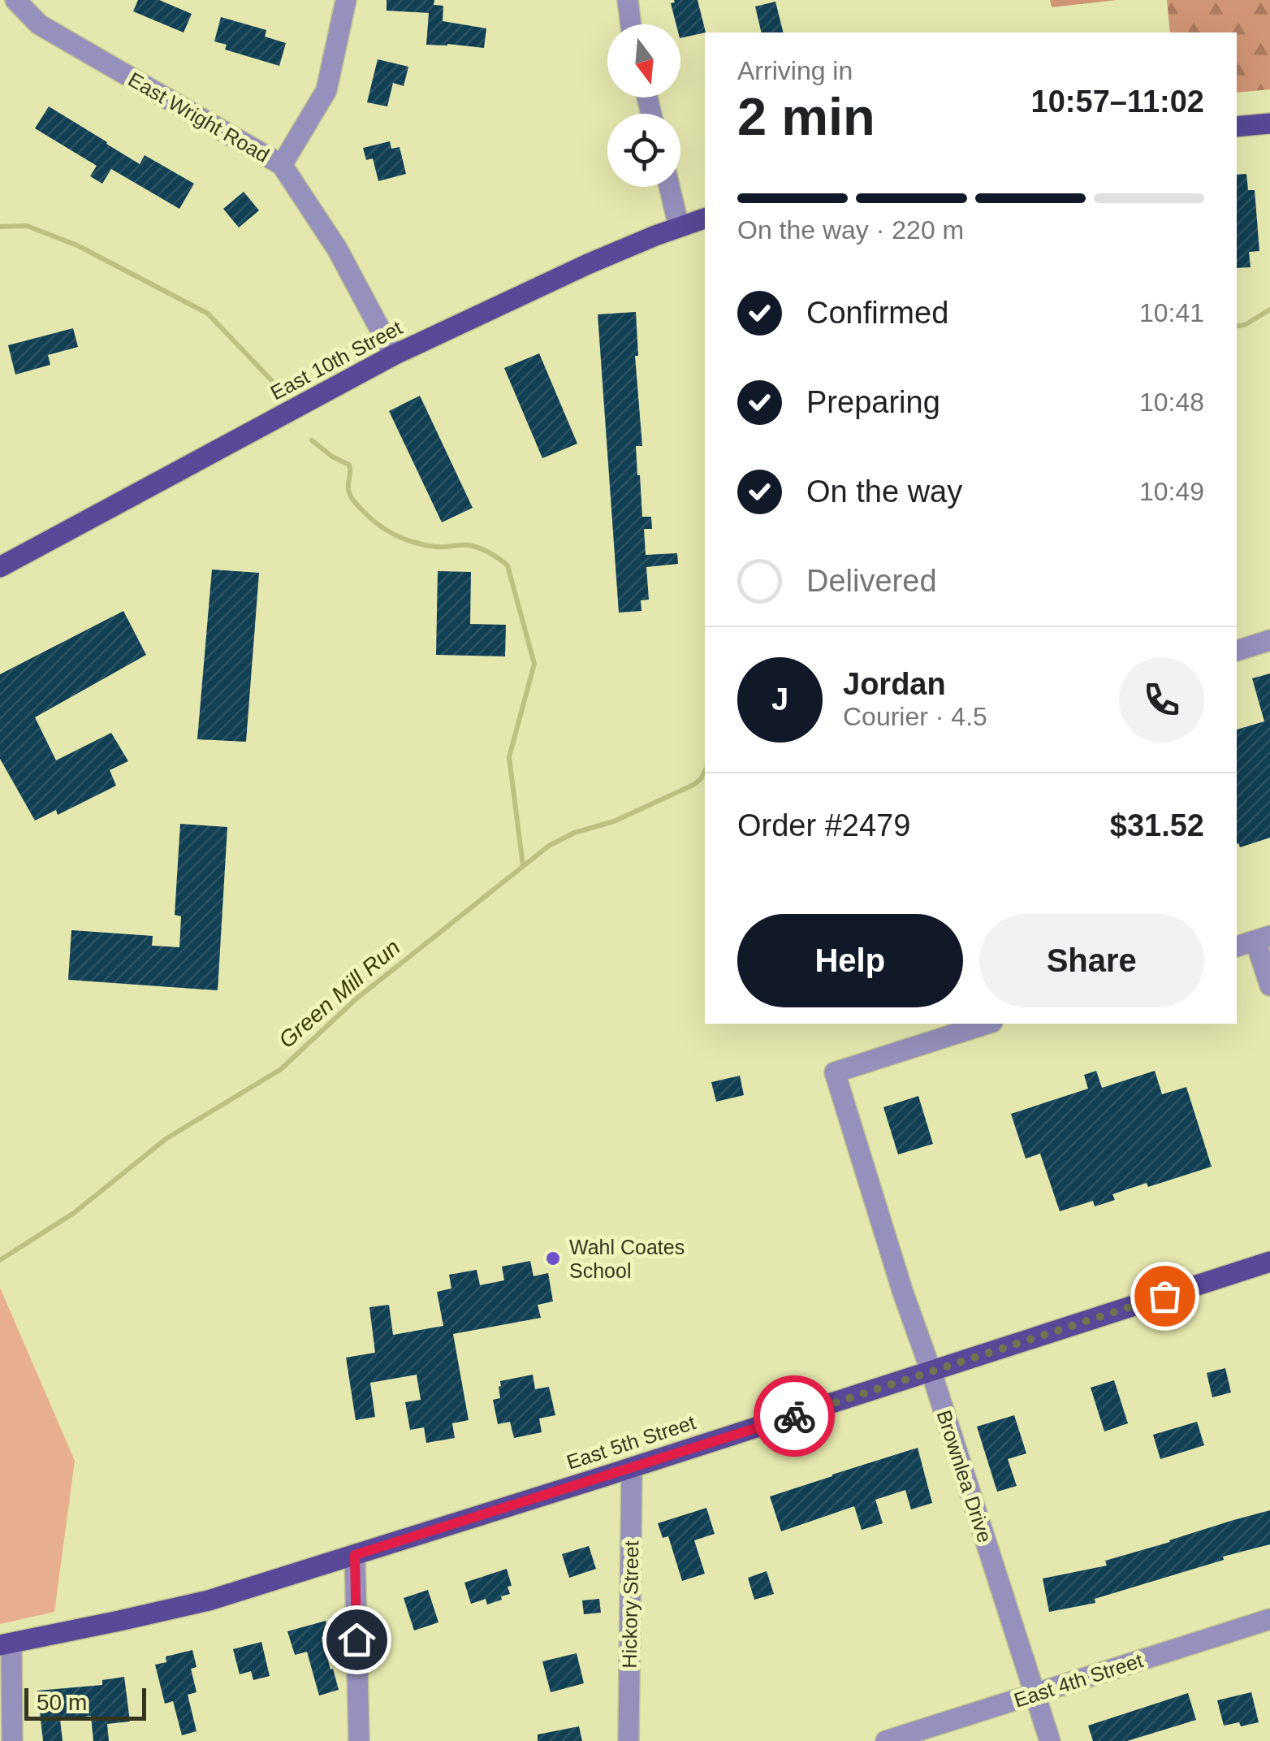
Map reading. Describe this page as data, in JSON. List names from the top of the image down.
{
  "streets": {
    "main road": ["East 10th Street", "East 5th Street"],
    "street": [
      "East Wright Road",
      "Brownlea Drive",
      "Hickory Street",
      "East 4th Street"
    ]
  },
  "crossings": [
    ["East Wright Road", "East 10th Street"],
    ["East 5th Street", "Brownlea Drive"],
    ["East 5th Street", "Hickory Street"],
    ["Brownlea Drive", "East 4th Street"]
  ],
  "water": ["Green Mill Run"],
  "places": ["Wahl Coates School"],
  "scale_bar": "50 m",
  "north": "bottom",
  "page": {
    "heading": ["2 min", "Arriving in", "10:57–11:02"],
    "panel": [
      "Jordan",
      "Courier · 4.5",
      "Order #2479",
      "$31.52"
    ],
    "bar": "On the way · 220 m",
    "list": [
      ["Confirmed", "10:41"],
      ["Preparing", "10:48"],
      ["On the way", "10:49"],
      "Delivered"
    ],
    "round": "J",
    "buttons": ["Help", "Share"],
    "scale": "50 m"
  }
}
